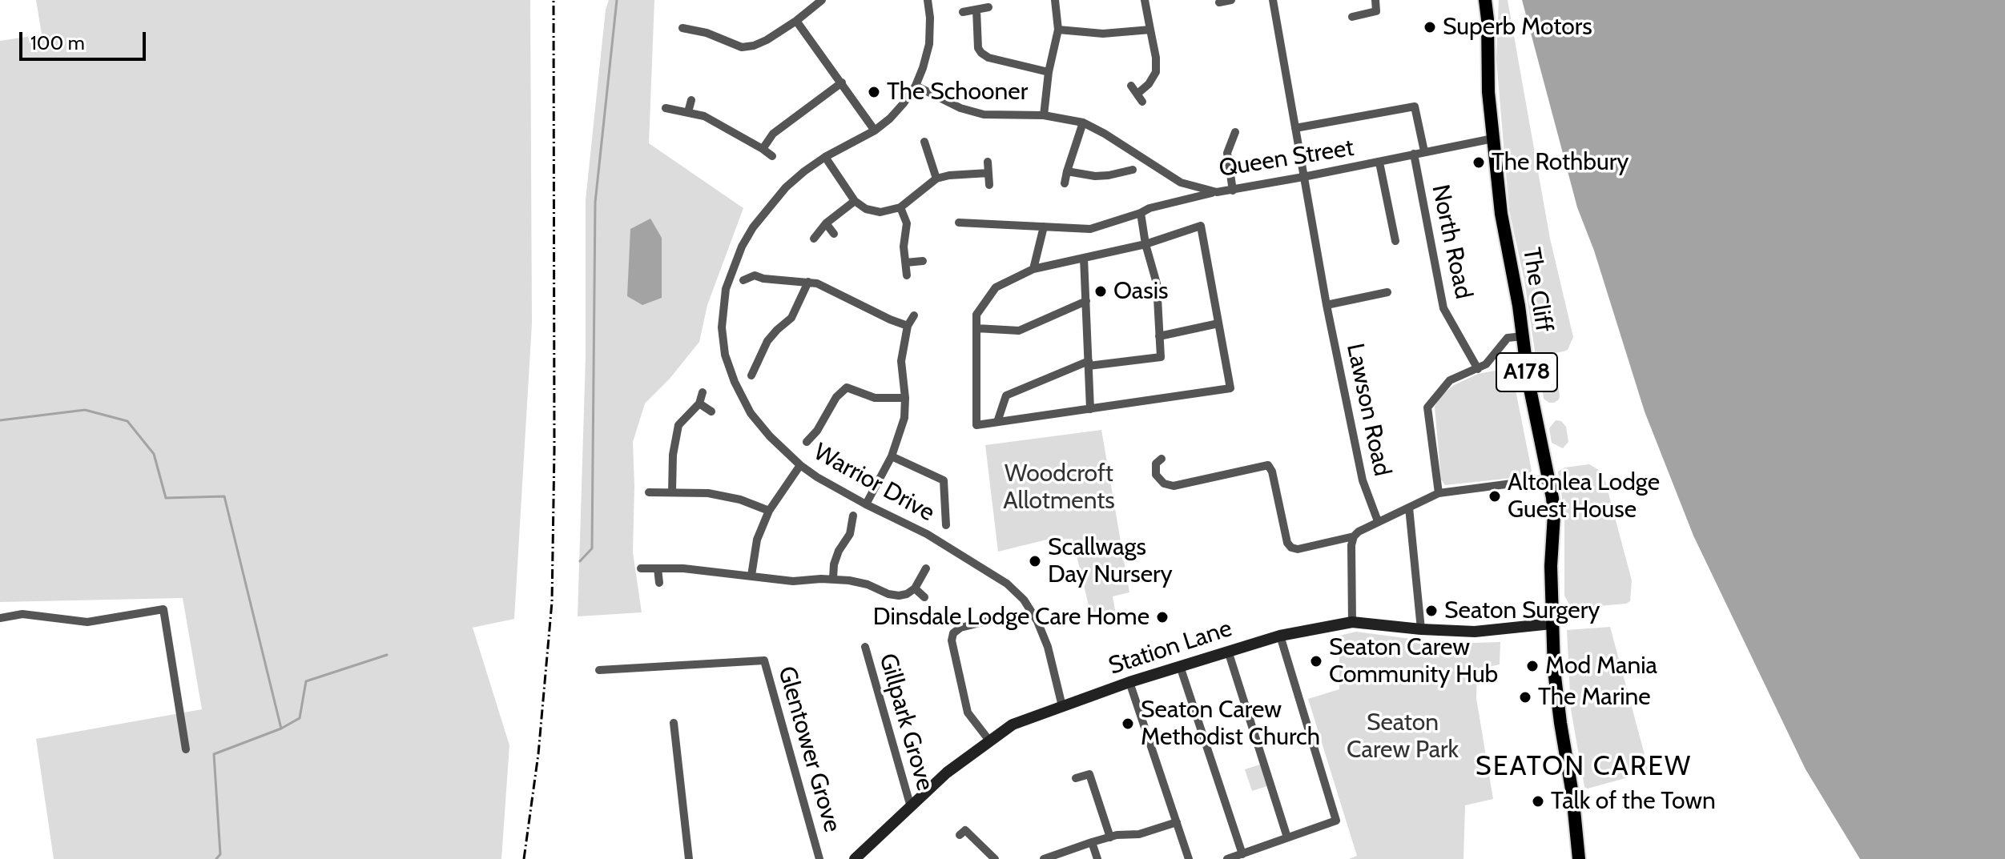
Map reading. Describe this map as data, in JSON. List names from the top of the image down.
{
  "streets": {
    "main road": ["The Cliff", "A178", "Station Lane"],
    "street": [
      "Queen Street",
      "North Road",
      "Lawson Road",
      "Warrior Drive",
      "Gillpark Grove",
      "Glentower Grove"
    ]
  },
  "crossings": [
    ["Queen Street", "North Road"],
    ["Queen Street", "The Cliff"],
    ["Queen Street", "Lawson Road"],
    ["Queen Street", "Warrior Drive"],
    ["The Cliff", "A178"],
    ["The Cliff", "Station Lane"],
    ["A178", "Station Lane"],
    ["Warrior Drive", "Station Lane"],
    ["Station Lane", "Gillpark Grove"]
  ],
  "districts": ["SEATON CAREW"],
  "parks": ["Woodcroft Allotments", "Seaton Carew Park"],
  "places": [
    "Superb Motors",
    "The Schooner",
    "The Rothbury",
    "Oasis",
    "Altonlea Lodge Guest House",
    "Scallwags Day Nursery",
    "Seaton Surgery",
    "Dinsdale Lodge Care Home",
    "Seaton Carew Community Hub",
    "Mod Mania",
    "The Marine",
    "Seaton Carew Methodist Church",
    "Talk of the Town"
  ],
  "scale_bar": "100 m"
}
